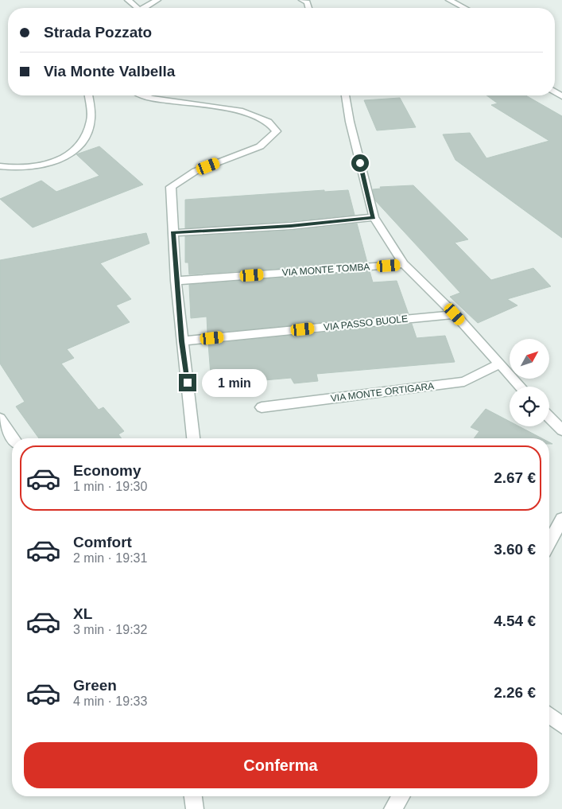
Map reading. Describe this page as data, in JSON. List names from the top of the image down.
{
  "streets": {
    "street": ["VIA MONTE TOMBA", "VIA PASSO BUOLE", "VIA MONTE ORTIGARA"]
  },
  "north": "top right",
  "page": {
    "banner": ["Strada Pozzato", "Via Monte Valbella"],
    "bubble": "1 min",
    "list": [
      {
        "name": "Economy",
        "note": "1 min · 19:30",
        "value": "2.67 €"
      },
      {
        "name": "Comfort",
        "note": "2 min · 19:31",
        "value": "3.60 €"
      },
      {
        "name": "XL",
        "note": "3 min · 19:32",
        "value": "4.54 €"
      },
      {
        "name": "Green",
        "note": "4 min · 19:33",
        "value": "2.26 €"
      }
    ],
    "buttons": "Conferma"
  }
}
